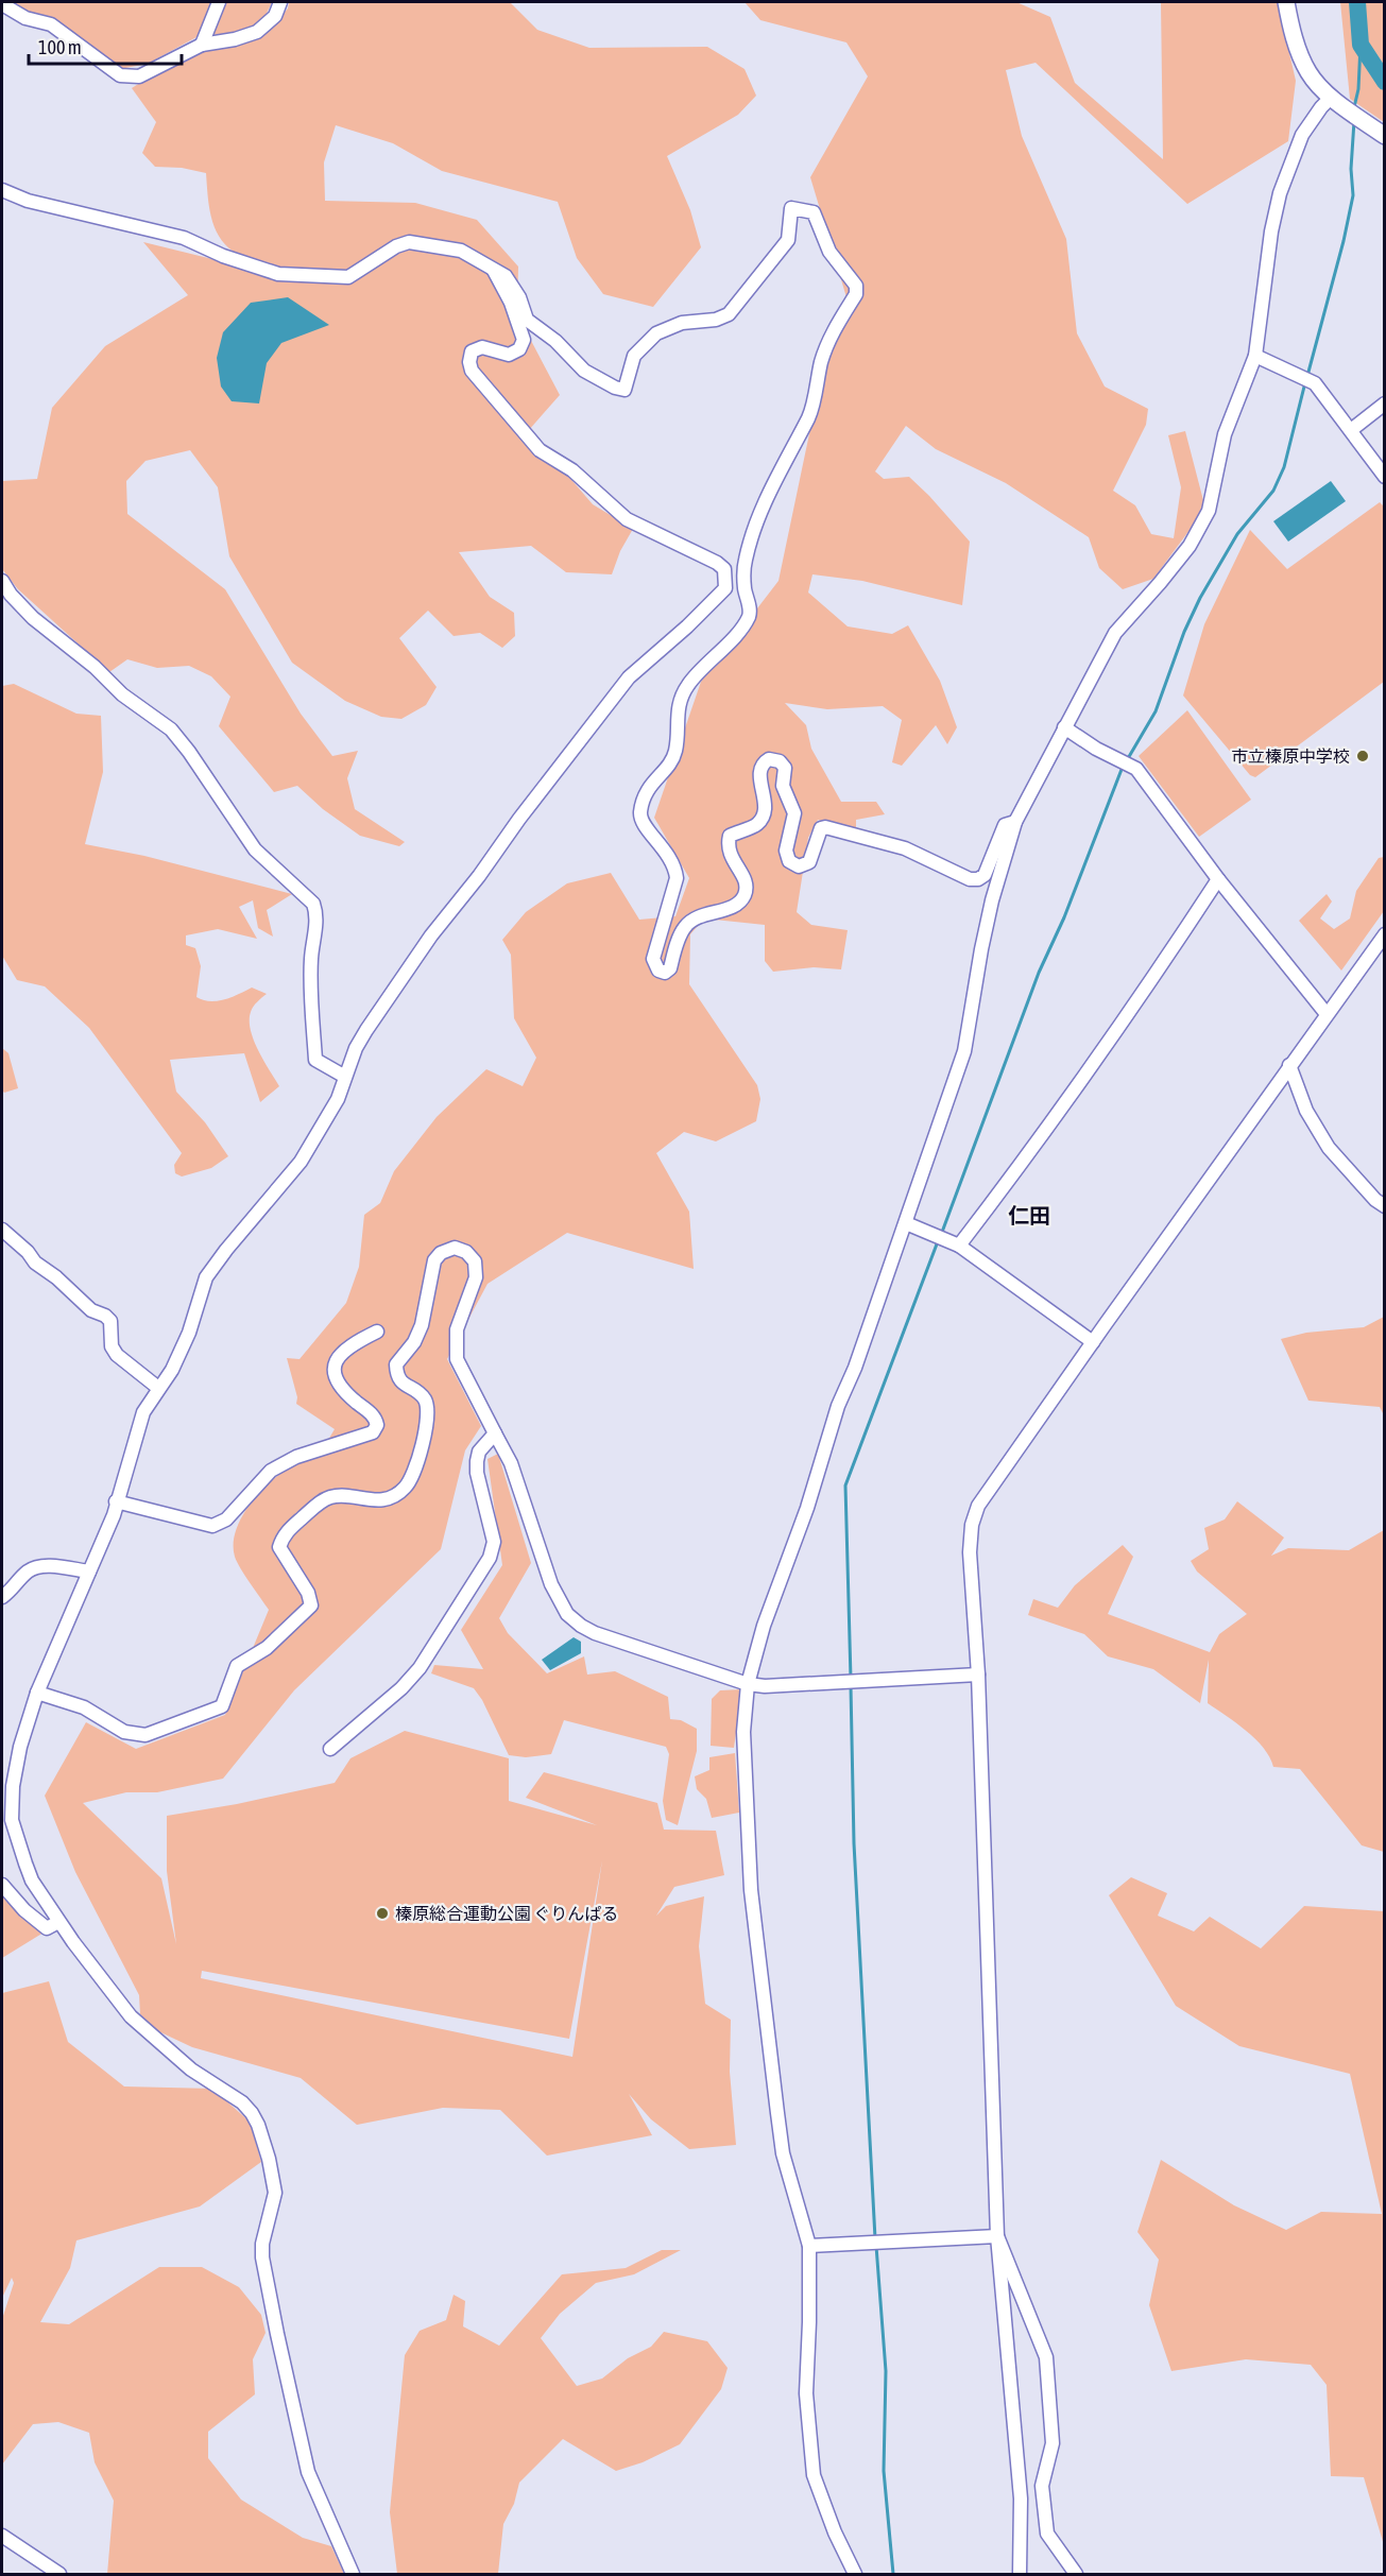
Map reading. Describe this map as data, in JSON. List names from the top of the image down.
{
  "districts": ["仁田"],
  "places": ["市立榛原中学校", "榛原総合運動公園 ぐりんぱる"],
  "scale_bar": "100 m"
}
